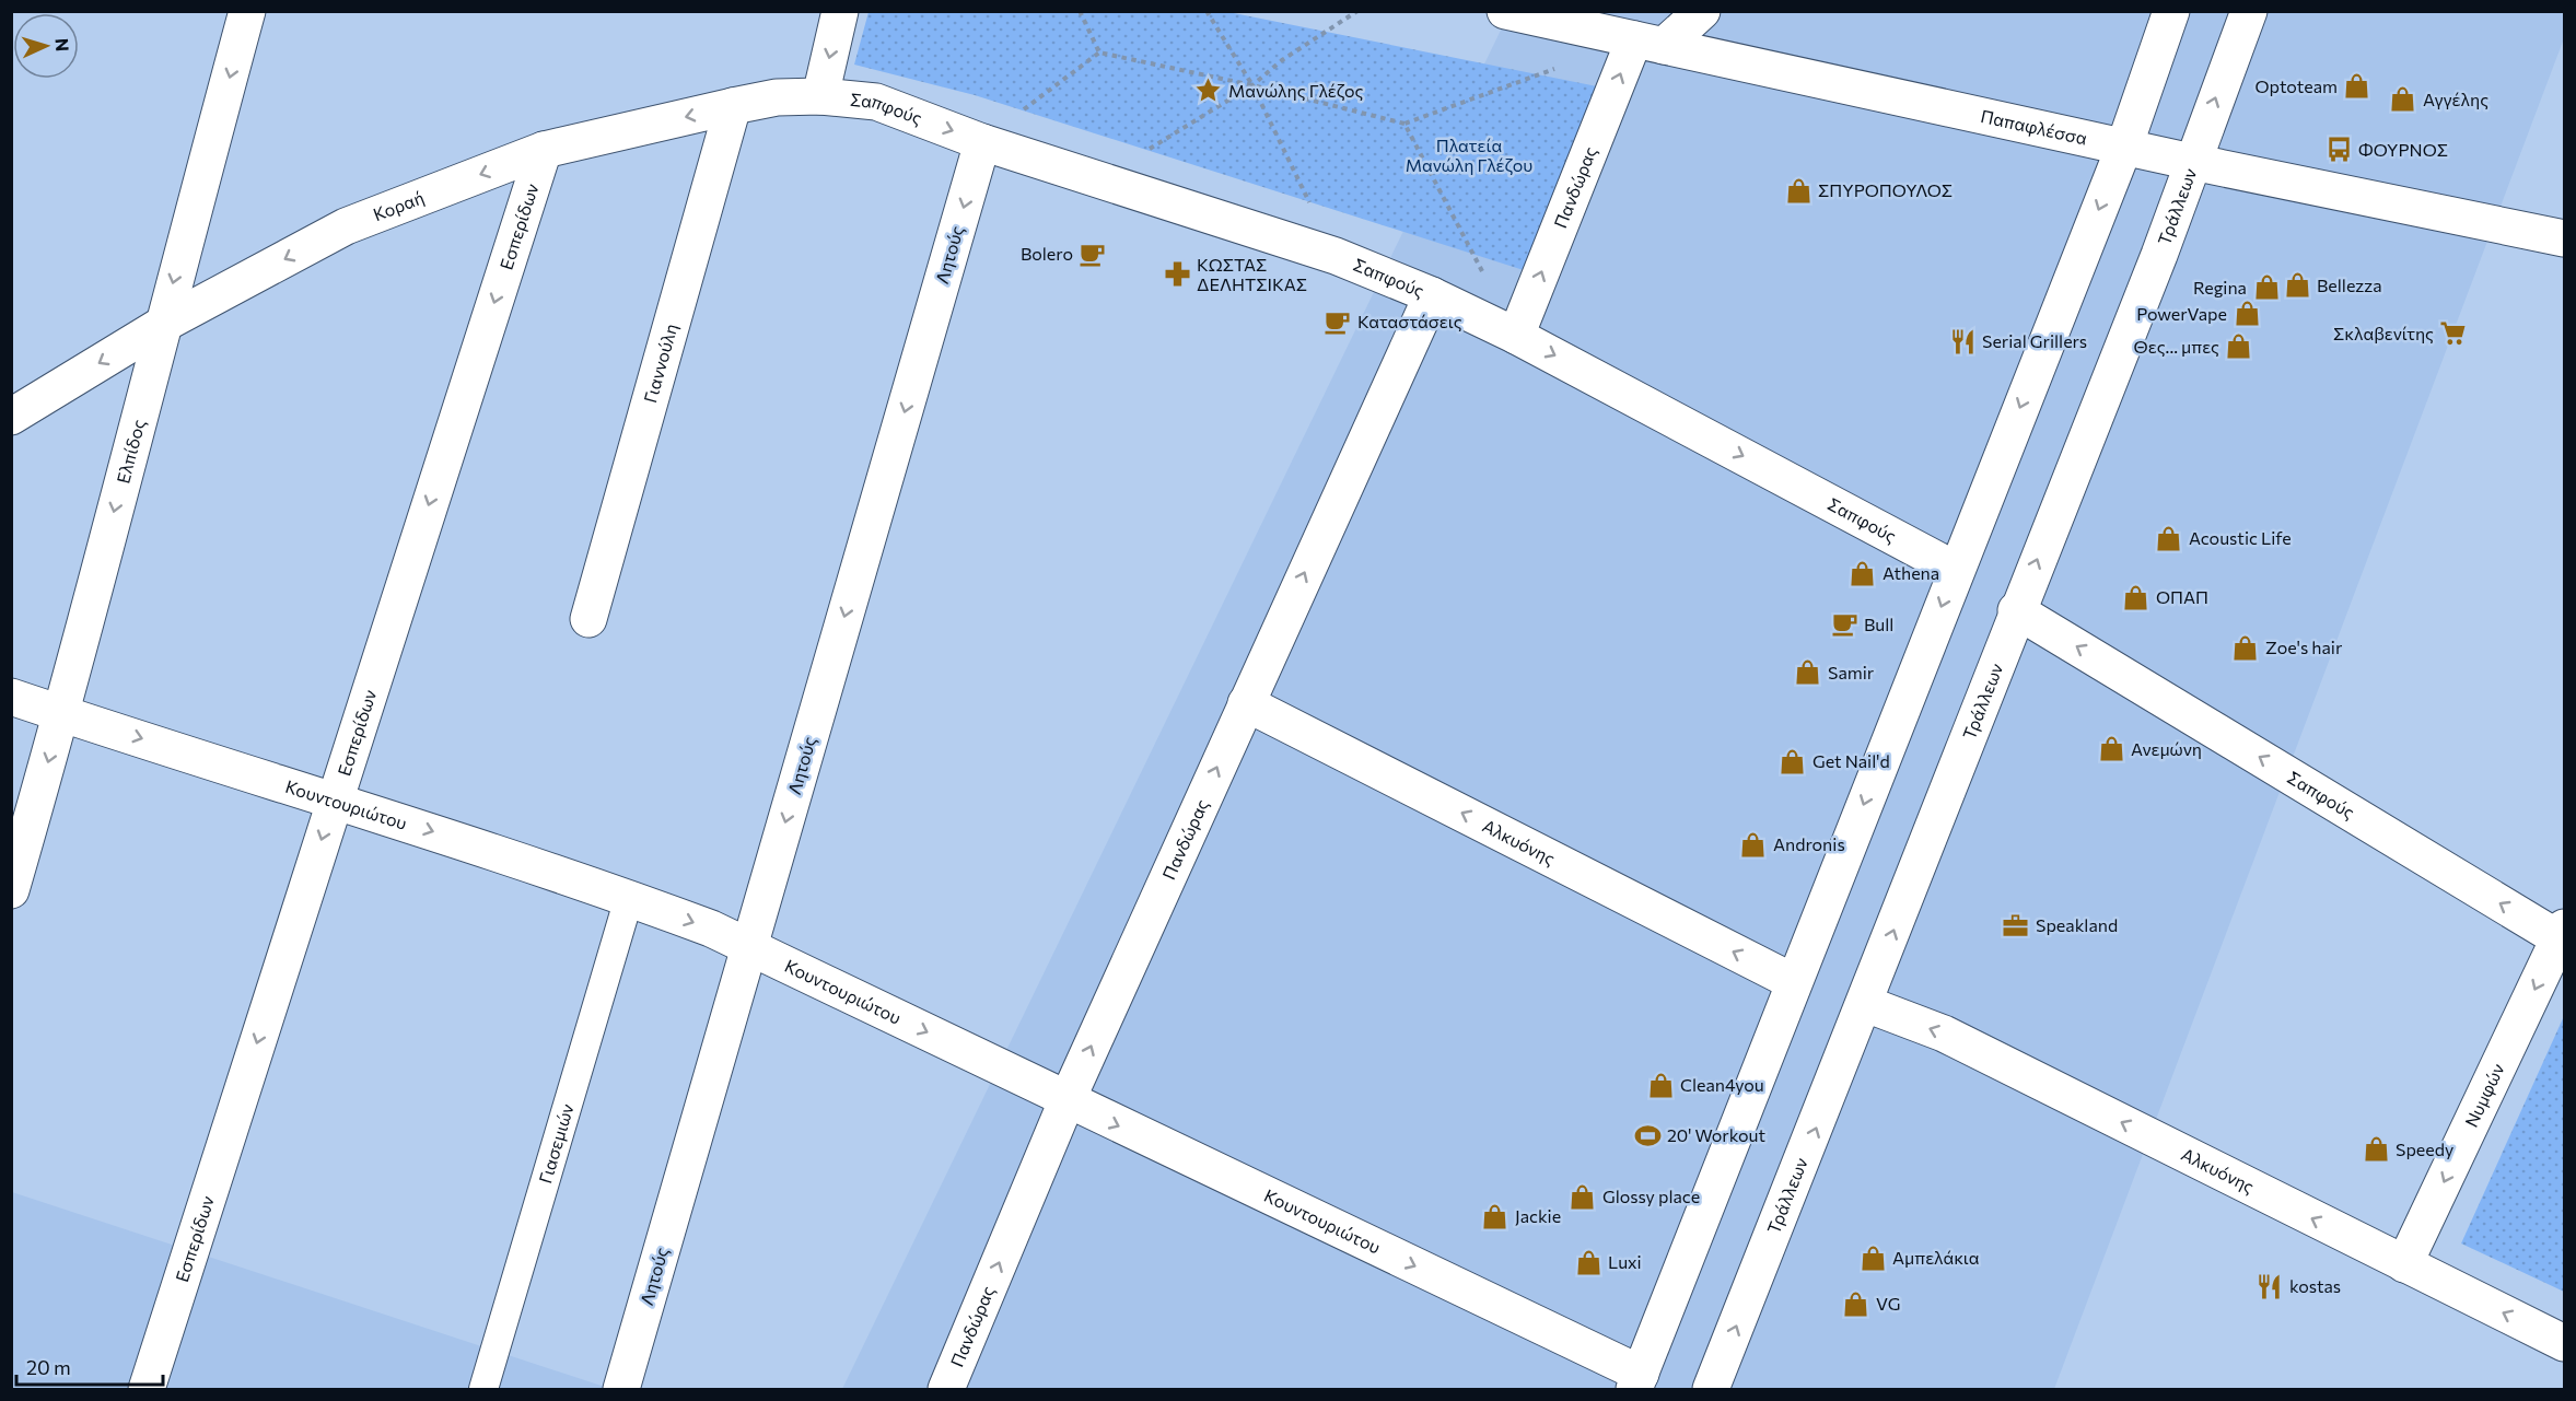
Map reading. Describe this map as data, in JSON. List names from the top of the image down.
{
  "streets": {
    "street": [
      "Σαπφούς",
      "Παπαφλέσσα",
      "Πανδώρας",
      "Κοραή",
      "Τράλλεων",
      "Εσπερίδων",
      "Λητούς",
      "Γιαννούλη",
      "Ελπίδος",
      "Κουντουριώτου",
      "Αλκυόνης",
      "Νυμφών"
    ],
    "lane": ["Γιασεμιών"]
  },
  "crossings": [
    ["Σαπφούς", "Πανδώρας"],
    ["Σαπφούς", "Κοραή"],
    ["Σαπφούς", "Τράλλεων"],
    ["Σαπφούς", "Λητούς"],
    ["Σαπφούς", "Νυμφών"],
    ["Παπαφλέσσα", "Πανδώρας"],
    ["Παπαφλέσσα", "Τράλλεων"],
    ["Πανδώρας", "Κουντουριώτου"],
    ["Πανδώρας", "Αλκυόνης"],
    ["Κοραή", "Εσπερίδων"],
    ["Κοραή", "Γιαννούλη"],
    ["Κοραή", "Ελπίδος"],
    ["Τράλλεων", "Αλκυόνης"],
    ["Εσπερίδων", "Κουντουριώτου"],
    ["Λητούς", "Κουντουριώτου"],
    ["Ελπίδος", "Κουντουριώτου"],
    ["Κουντουριώτου", "Γιασεμιών"],
    ["Αλκυόνης", "Νυμφών"]
  ],
  "one_way": [
    "Πανδώρας",
    "Κοραή",
    "Εσπερίδων",
    "Λητούς",
    "Ελπίδος",
    "Κουντουριώτου",
    "Αλκυόνης",
    "Νυμφών"
  ],
  "parks": ["Πλατεία Μανώλη Γλέζου"],
  "places": {
    "shop": [
      "Optoteam",
      "Αγγέλης",
      "ΣΠΥΡΟΠΟΥΛΟΣ",
      "Bellezza",
      "Regina",
      "PowerVape",
      "Θες... μπες",
      "Acoustic Life",
      "Athena",
      "ΟΠΑΠ",
      "Zoe's hair",
      "Samir",
      "Ανεμώνη",
      "Get Nail'd",
      "Andronis",
      "Clean4you",
      "Speedy",
      "Glossy place",
      "Jackie",
      "Αμπελάκια",
      "Luxi",
      "VG"
    ],
    "place": ["Μανώλης Γλέζος"],
    "bus stop": ["ΦΟΥΡΝΟΣ"],
    "cafe": ["Bolero", "Καταστάσεις", "Bull"],
    "pharmacy": ["ΚΩΣΤΑΣ ΔΕΛΗΤΣΙΚΑΣ"],
    "supermarket": ["Σκλαβενίτης"],
    "restaurant": ["Serial Grillers", "kostas"],
    "office": ["Speakland"],
    "sports": ["20' Workout"]
  },
  "scale_bar": "20 m",
  "north": "right"
}
